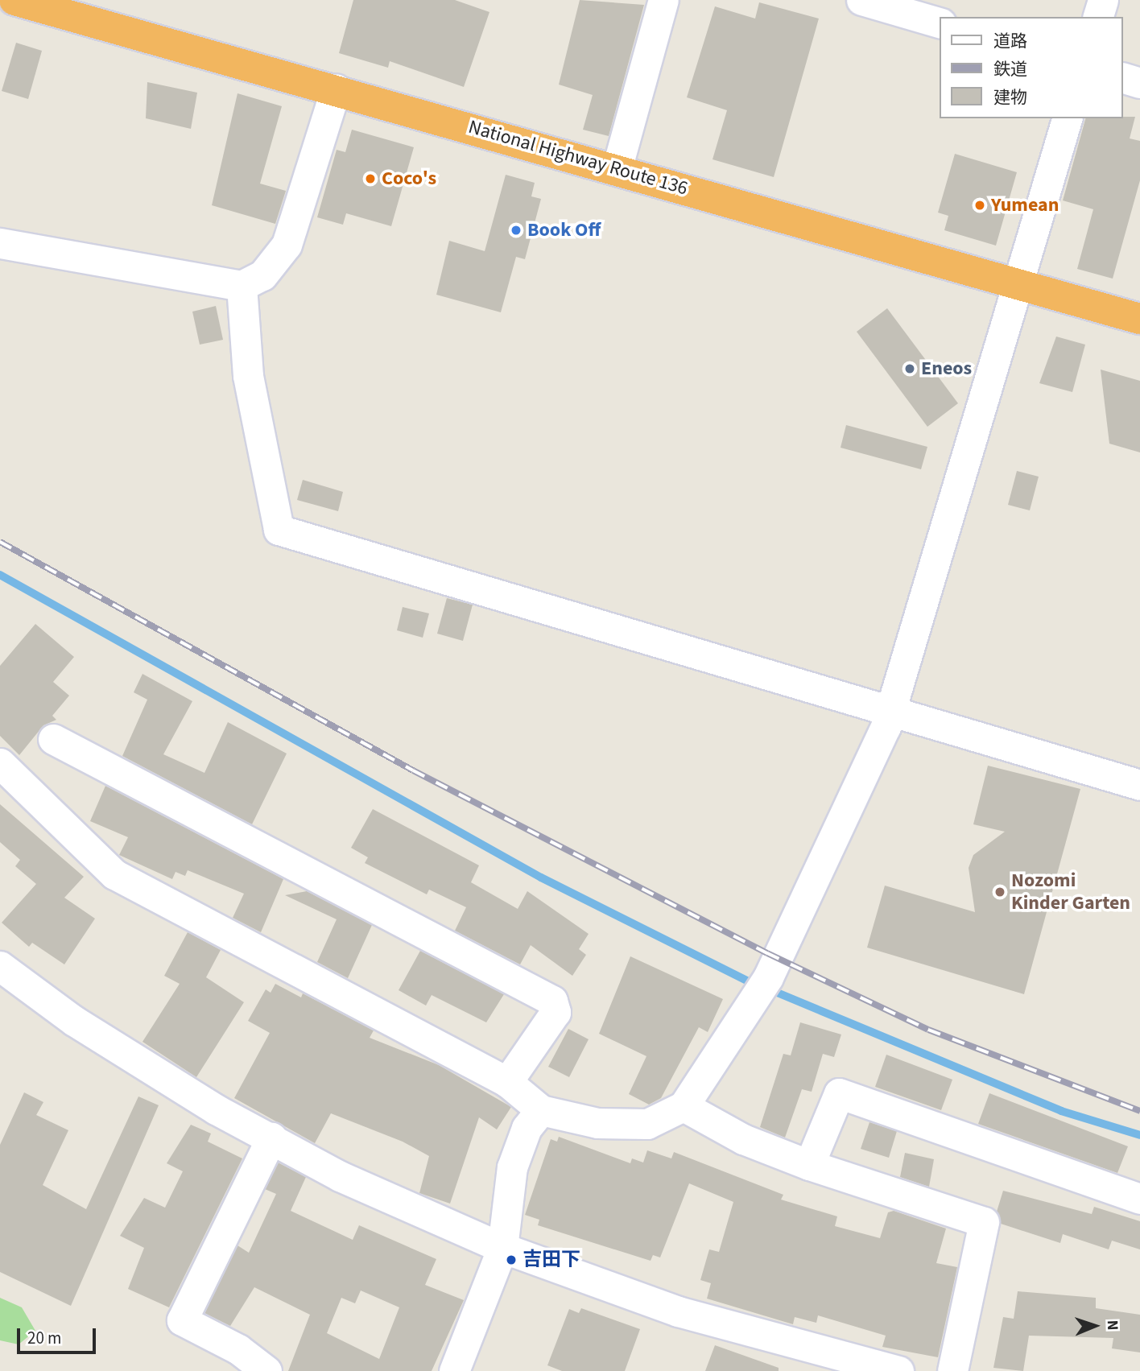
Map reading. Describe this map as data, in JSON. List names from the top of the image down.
{
  "streets": {
    "highway": ["National Highway Route 136"]
  },
  "places": [
    "Coco's",
    "Yumean",
    "Book Off",
    "Eneos",
    "Nozomi Kinder Garten",
    "吉田下"
  ],
  "legend": ["道路", "鉄道", "建物"],
  "scale_bar": "20 m",
  "north": "right"
}
